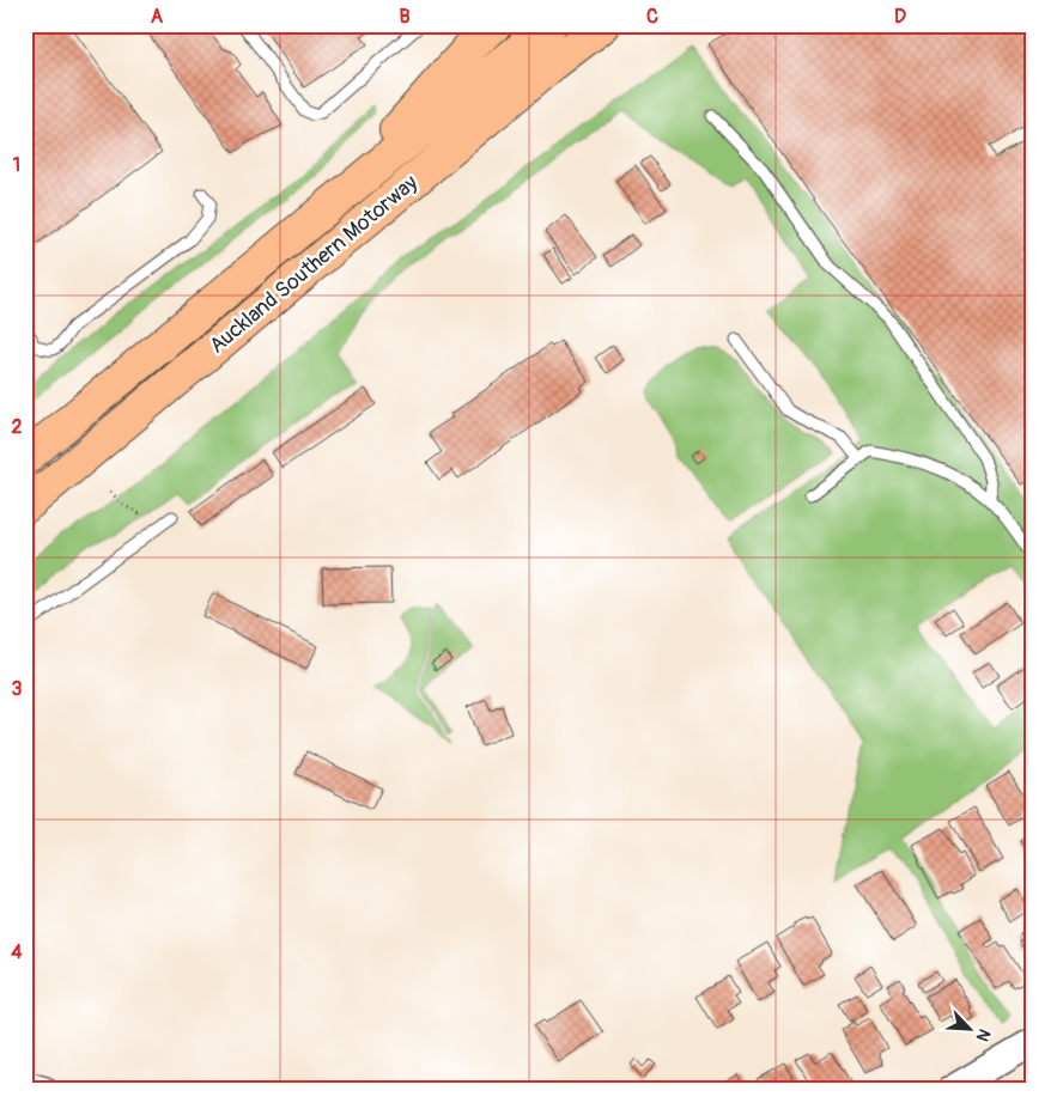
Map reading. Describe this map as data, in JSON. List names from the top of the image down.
{
  "streets": {
    "highway": ["Auckland Southern Motorway"]
  },
  "north": "bottom right",
  "grid": {
    "columns": [
      "A",
      "B",
      "C",
      "D"
    ],
    "rows": [
      "1",
      "2",
      "3",
      "4"
    ]
  }
}
